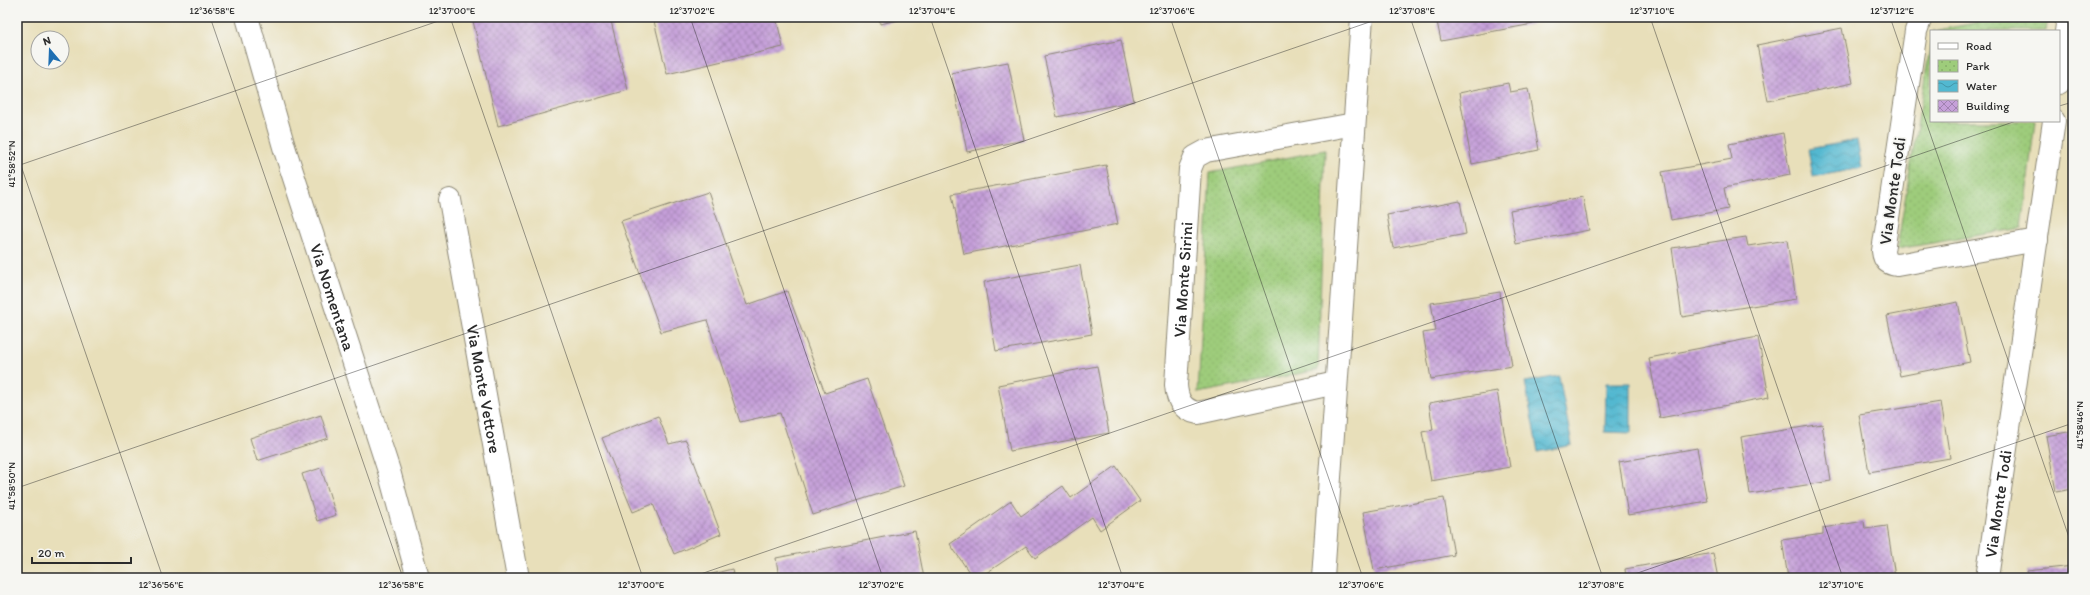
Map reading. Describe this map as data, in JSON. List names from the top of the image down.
{
  "streets": {
    "street": [
      "Via Monte Todi",
      "Via Monte Sirini",
      "Via Nomentana",
      "Via Monte Vettore"
    ]
  },
  "legend": [
    "Road",
    "Park",
    "Water",
    "Building"
  ],
  "scale_bar": "20 m",
  "north": "top",
  "coordinates": [
    "12°36'58\"E",
    "12°37'00\"E",
    "12°37'02\"E",
    "12°37'04\"E",
    "12°37'06\"E",
    "12°37'08\"E",
    "12°37'10\"E",
    "12°37'12\"E",
    "41°58'52\"N",
    "41°58'46\"N",
    "41°58'50\"N",
    "12°36'56\"E"
  ]
}
